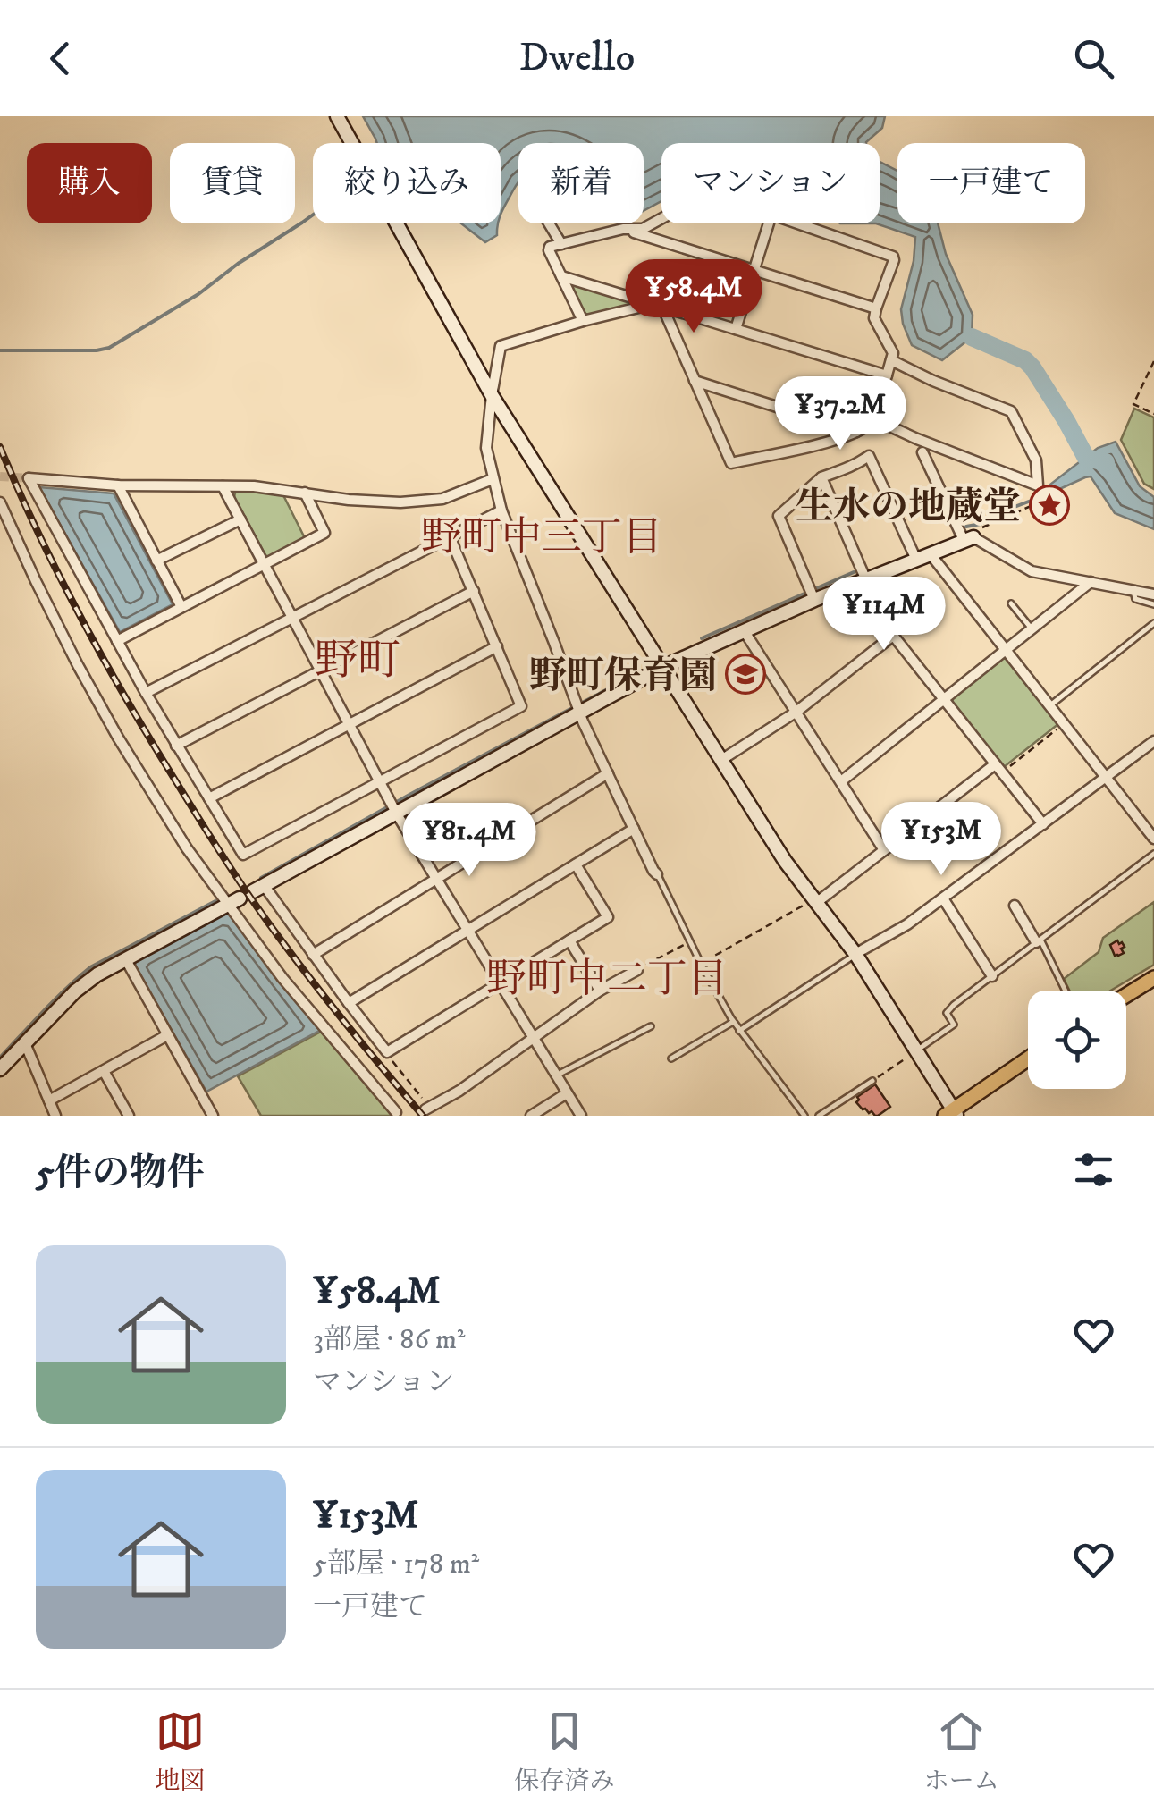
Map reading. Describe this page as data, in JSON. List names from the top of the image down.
{
  "districts": ["野町中三丁目", "野町", "野町中二丁目"],
  "places": {
    "place": ["生水の地蔵堂"],
    "school or university": ["野町保育園"]
  },
  "page": {
    "header": "Dwello",
    "chip": [
      "購入",
      "賃貸",
      "絞り込み",
      "新着",
      "マンション",
      "一戸建て"
    ],
    "price": [
      "¥58.4M",
      "¥37.2M",
      "¥114M",
      "¥153M",
      "¥81.4M"
    ],
    "heading": "5件の物件",
    "list": [
      {
        "name": "¥58.4M",
        "note": "3部屋 · 86 m² · マンション"
      },
      {
        "name": "¥153M",
        "note": "5部屋 · 178 m² · 一戸建て"
      }
    ],
    "tabs": ["地図", "保存済み", "ホーム"]
  }
}
